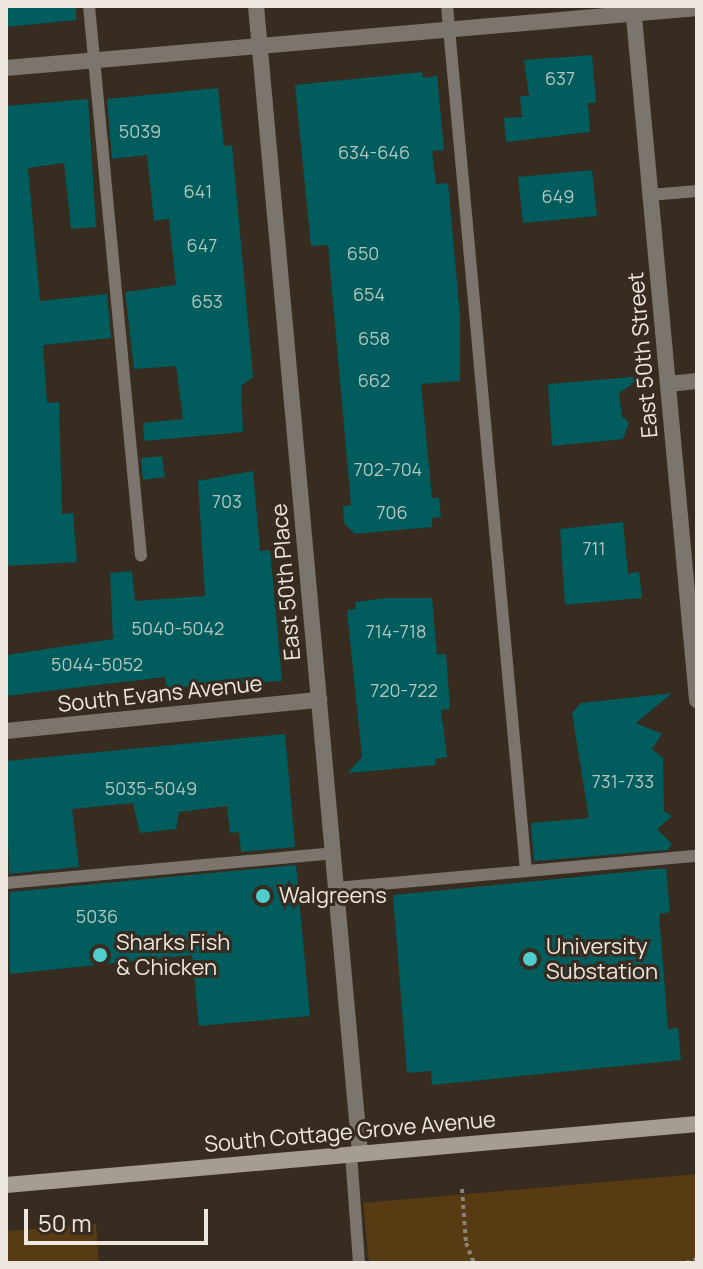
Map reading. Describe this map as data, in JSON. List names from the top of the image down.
{
  "streets": {
    "main road": ["South Cottage Grove Avenue"],
    "street": ["East 50th Street", "East 50th Place", "South Evans Avenue"]
  },
  "crossings": [
    ["East 50th Place", "South Evans Avenue"],
    ["East 50th Place", "South Cottage Grove Avenue"]
  ],
  "places": ["Walgreens", "Sharks Fish & Chicken", "University Substation"],
  "house_numbers": [
    "637",
    "5039",
    "634-646",
    "641",
    "649",
    "647",
    "650",
    "654",
    "653",
    "658",
    "662",
    "702-704",
    "703",
    "706",
    "711",
    "5040-5042",
    "714-718",
    "5044-5052",
    "720-722",
    "731-733",
    "5035-5049",
    "5036"
  ],
  "scale_bar": "50 m"
}
